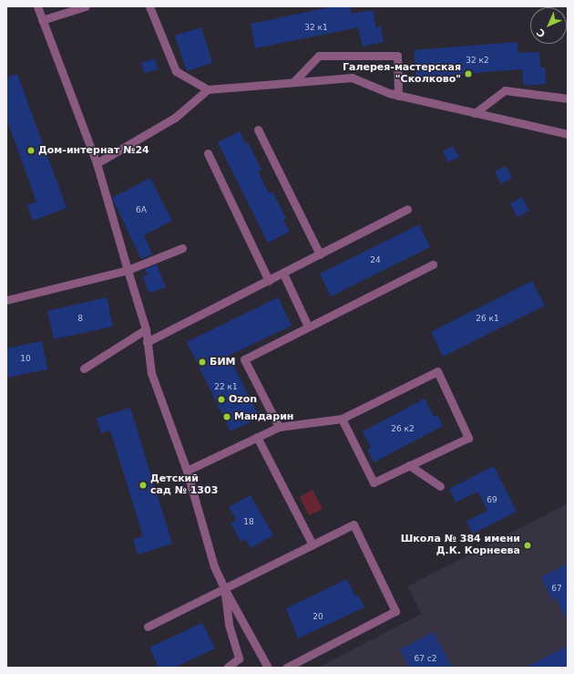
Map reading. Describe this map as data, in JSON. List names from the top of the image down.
{
  "places": [
    "Галерея-мастерская \"Сколково\"",
    "Дом-интернат №24",
    "БИМ",
    "Ozon",
    "Мандарин",
    "Детский сад № 1303",
    "Школа № 384 имени Д.К. Корнеева"
  ],
  "house_numbers": [
    "32 к1",
    "32 к2",
    "6А",
    "24",
    "8",
    "26 к1",
    "10",
    "22 к1",
    "26 к2",
    "69",
    "18",
    "67",
    "20",
    "67 с2"
  ],
  "north": "bottom left"
}
